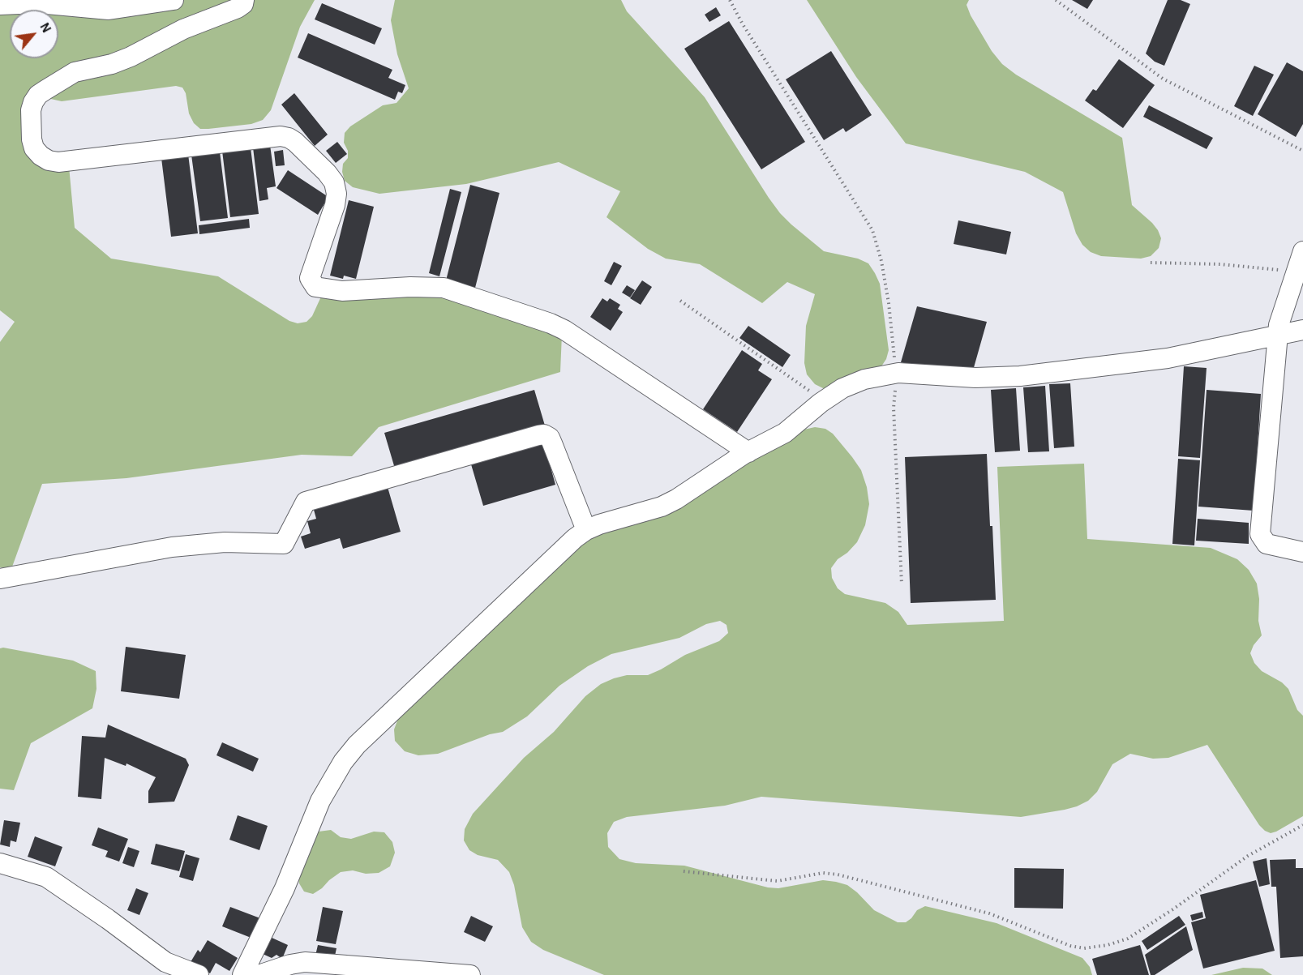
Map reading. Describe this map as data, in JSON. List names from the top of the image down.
{
  "north": "top right"
}
